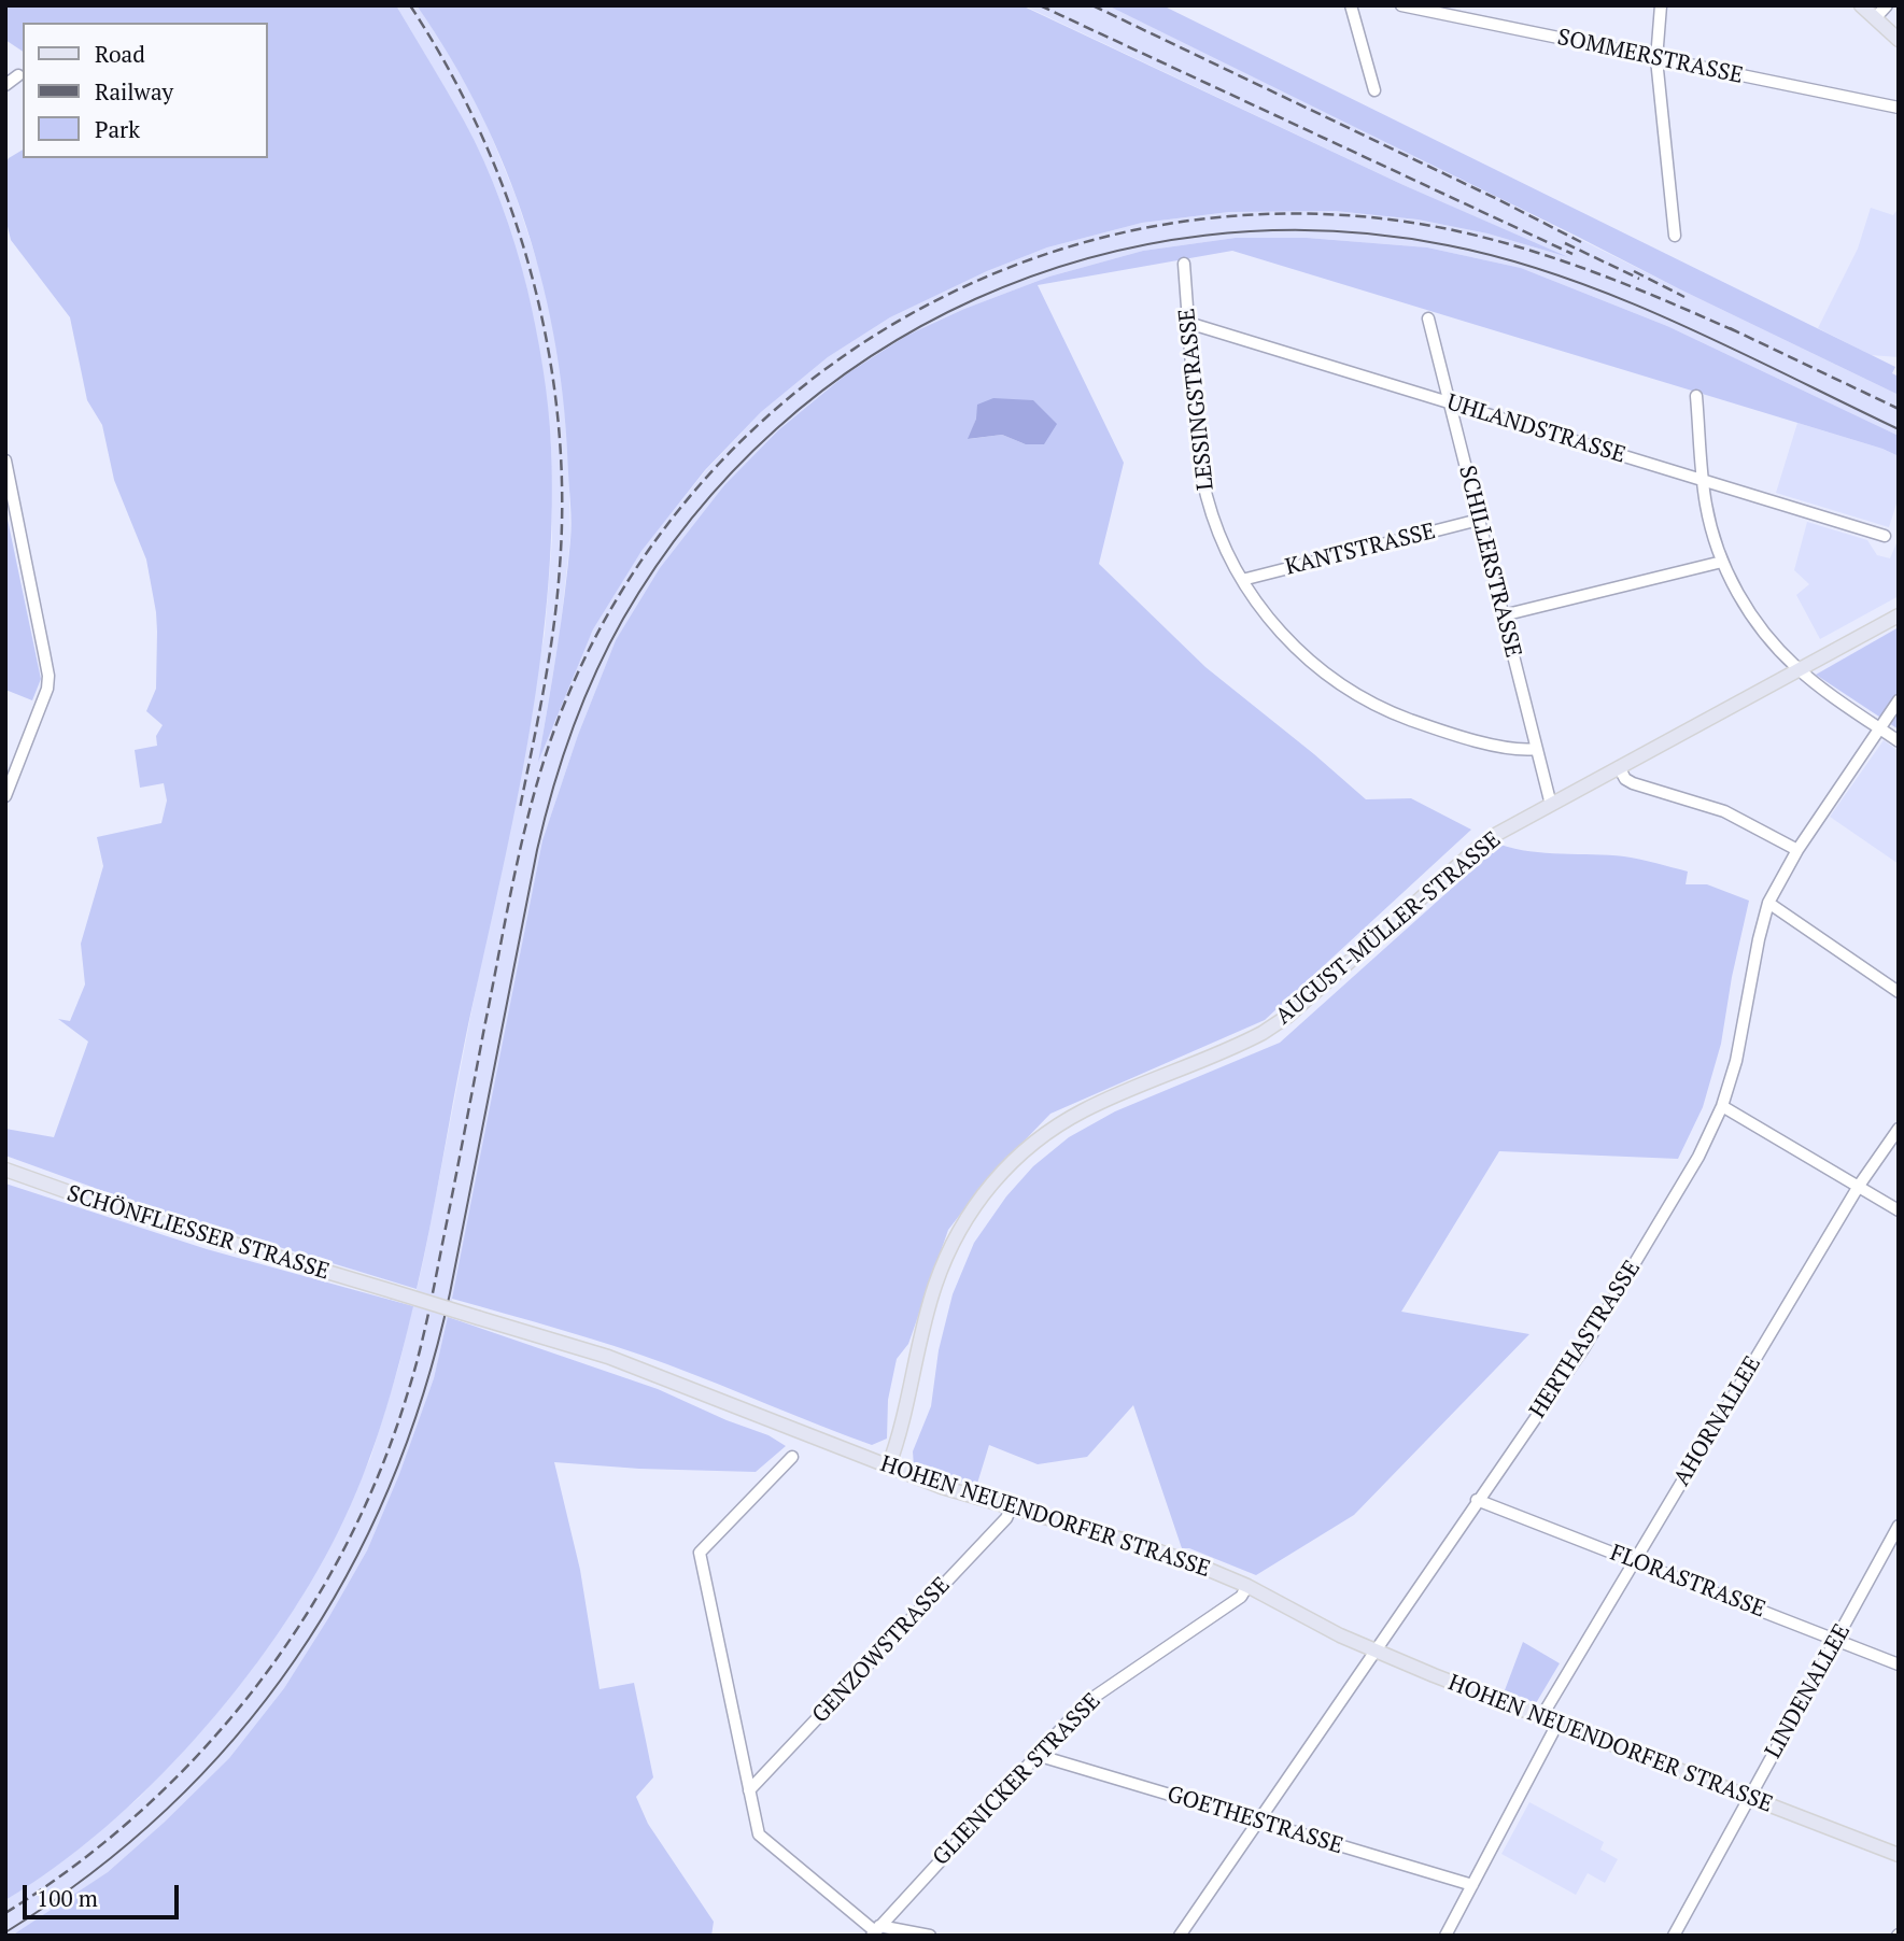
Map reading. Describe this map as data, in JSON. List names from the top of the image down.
{
  "streets": {
    "main road": ["AUGUST-MÜLLER-STRASSE", "SCHÖNFLIESSER STRASSE", "HOHEN NEUENDORFER STRASSE"],
    "street": [
      "SOMMERSTRASSE",
      "LESSINGSTRASSE",
      "UHLANDSTRASSE",
      "KANTSTRASSE",
      "SCHILLERSTRASSE",
      "HERTHASTRASSE",
      "AHORNALLEE",
      "FLORASTRASSE",
      "GENZOWSTRASSE",
      "LINDENALLEE",
      "GLIENICKER STRASSE",
      "GOETHESTRASSE"
    ]
  },
  "crossings": [
    ["LESSINGSTRASSE", "UHLANDSTRASSE"],
    ["LESSINGSTRASSE", "KANTSTRASSE"],
    ["LESSINGSTRASSE", "SCHILLERSTRASSE"],
    ["UHLANDSTRASSE", "SCHILLERSTRASSE"],
    ["KANTSTRASSE", "SCHILLERSTRASSE"],
    ["SCHILLERSTRASSE", "AUGUST-MÜLLER-STRASSE"],
    ["AUGUST-MÜLLER-STRASSE", "HOHEN NEUENDORFER STRASSE"],
    ["SCHÖNFLIESSER STRASSE", "HOHEN NEUENDORFER STRASSE"],
    ["HERTHASTRASSE", "HOHEN NEUENDORFER STRASSE"],
    ["HERTHASTRASSE", "FLORASTRASSE"],
    ["HERTHASTRASSE", "GOETHESTRASSE"],
    ["AHORNALLEE", "HOHEN NEUENDORFER STRASSE"],
    ["AHORNALLEE", "FLORASTRASSE"],
    ["HOHEN NEUENDORFER STRASSE", "GENZOWSTRASSE"],
    ["HOHEN NEUENDORFER STRASSE", "LINDENALLEE"],
    ["HOHEN NEUENDORFER STRASSE", "GLIENICKER STRASSE"],
    ["FLORASTRASSE", "LINDENALLEE"],
    ["GLIENICKER STRASSE", "GOETHESTRASSE"]
  ],
  "legend": ["Road", "Railway", "Park"],
  "scale_bar": "100 m"
}
